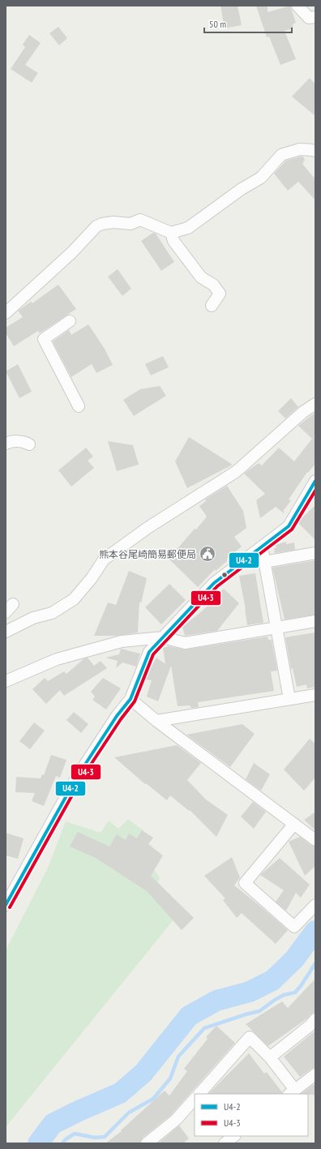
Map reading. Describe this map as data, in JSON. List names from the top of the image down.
{
  "places": {
    "public building": ["熊本谷尾崎簡易郵便局"]
  },
  "lines": ["transit line U4-2", "transit line U4-3"],
  "legend": ["U4-2", "U4-3"],
  "scale_bar": "50 m"
}
